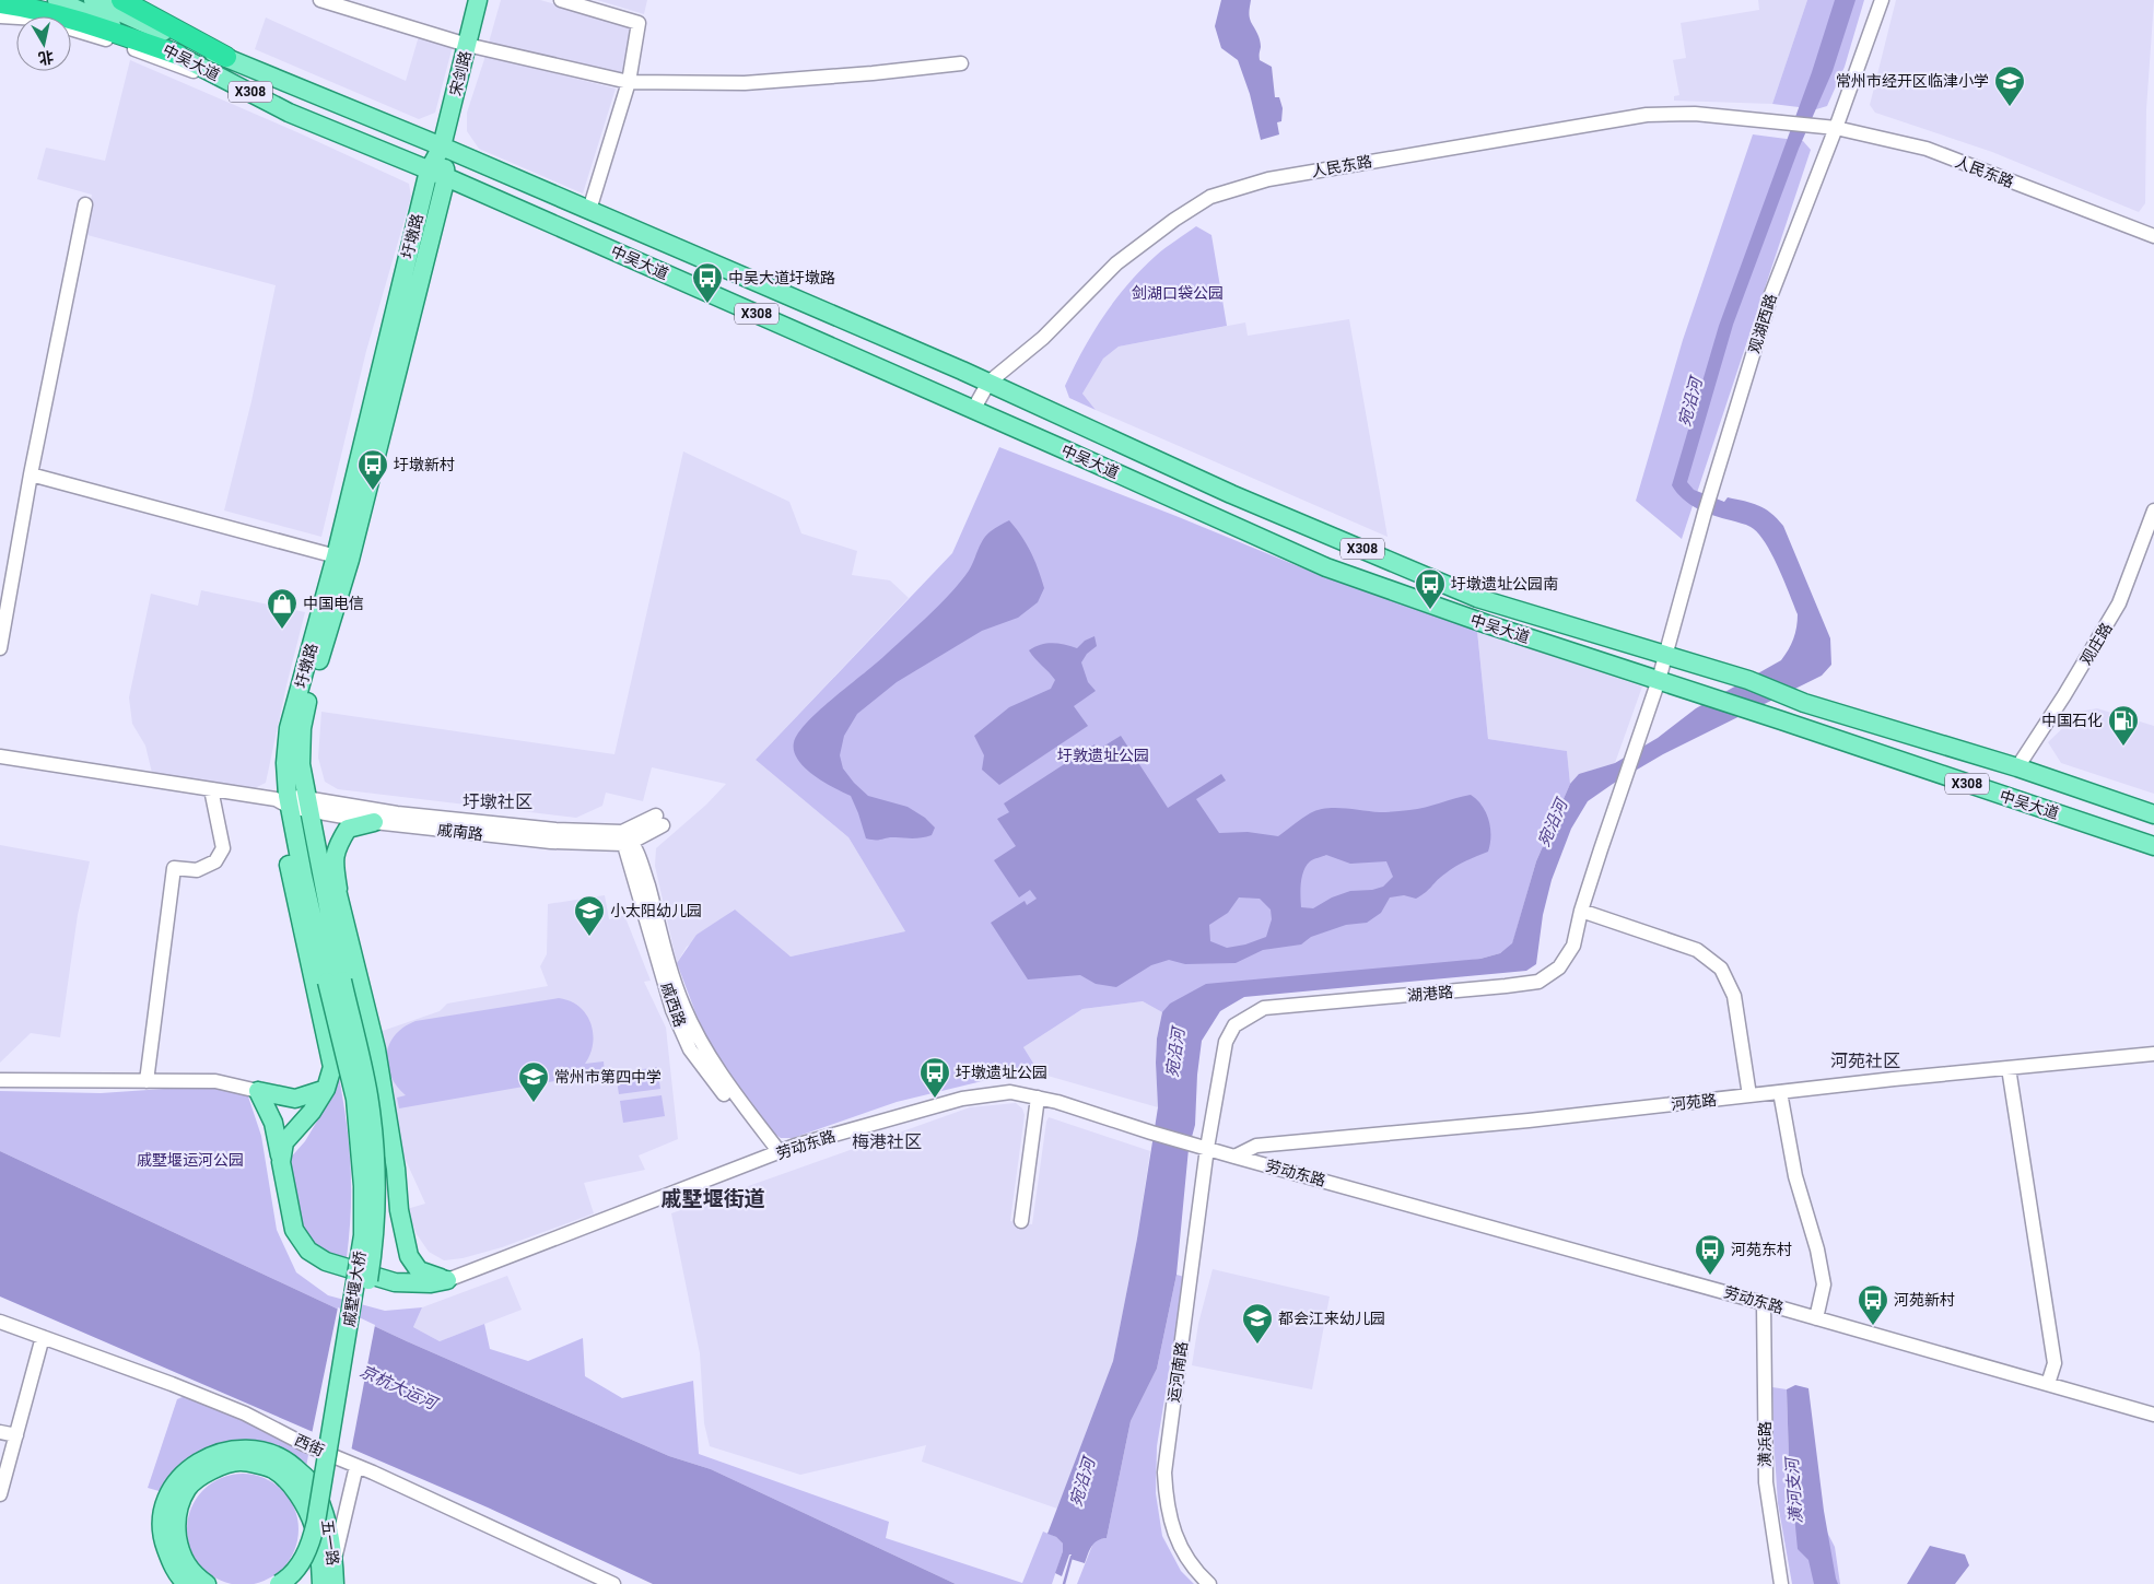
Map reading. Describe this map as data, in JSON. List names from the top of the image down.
{
  "streets": {
    "main road": [
      "中吴大道",
      "宋剑路",
      "X308",
      "圩墩路",
      "戚墅堰大桥",
      "五一路"
    ],
    "street": [
      "人民东路",
      "观湖西路",
      "观庄路",
      "戚南路",
      "湖港路",
      "戚西路",
      "河苑路",
      "劳动东路",
      "运河南路",
      "潢浜路",
      "西街"
    ]
  },
  "crossings": [
    ["中吴大道", "宋剑路"],
    ["中吴大道", "人民东路"],
    ["中吴大道", "圩墩路"],
    ["中吴大道", "观湖西路"],
    ["中吴大道", "观庄路"],
    ["中吴大道", "湖港路"],
    ["宋剑路", "圩墩路"],
    ["人民东路", "观湖西路"],
    ["圩墩路", "戚南路"],
    ["圩墩路", "戚墅堰大桥"],
    ["戚南路", "戚西路"],
    ["湖港路", "劳动东路"],
    ["湖港路", "运河南路"],
    ["戚西路", "劳动东路"],
    ["河苑路", "劳动东路"],
    ["劳动东路", "运河南路"],
    ["劳动东路", "潢浜路"]
  ],
  "districts": [
    "圩墩社区",
    "河苑社区",
    "梅港社区",
    "戚墅堰街道"
  ],
  "water": ["宛沿河", "京杭大运河", "潢河支河"],
  "parks": ["剑湖口袋公园", "圩敦遗址公园", "戚墅堰运河公园"],
  "places": {
    "school or university": [
      "常州市经开区临津小学",
      "小太阳幼儿园",
      "常州市第四中学",
      "都会江来幼儿园"
    ],
    "bus stop": [
      "中吴大道圩墩路",
      "圩墩新村",
      "圩墩遗址公园南",
      "圩墩遗址公园",
      "河苑东村",
      "河苑新村"
    ],
    "shop": ["中国电信"],
    "fuel station": ["中国石化"]
  },
  "north": "bottom"
}
